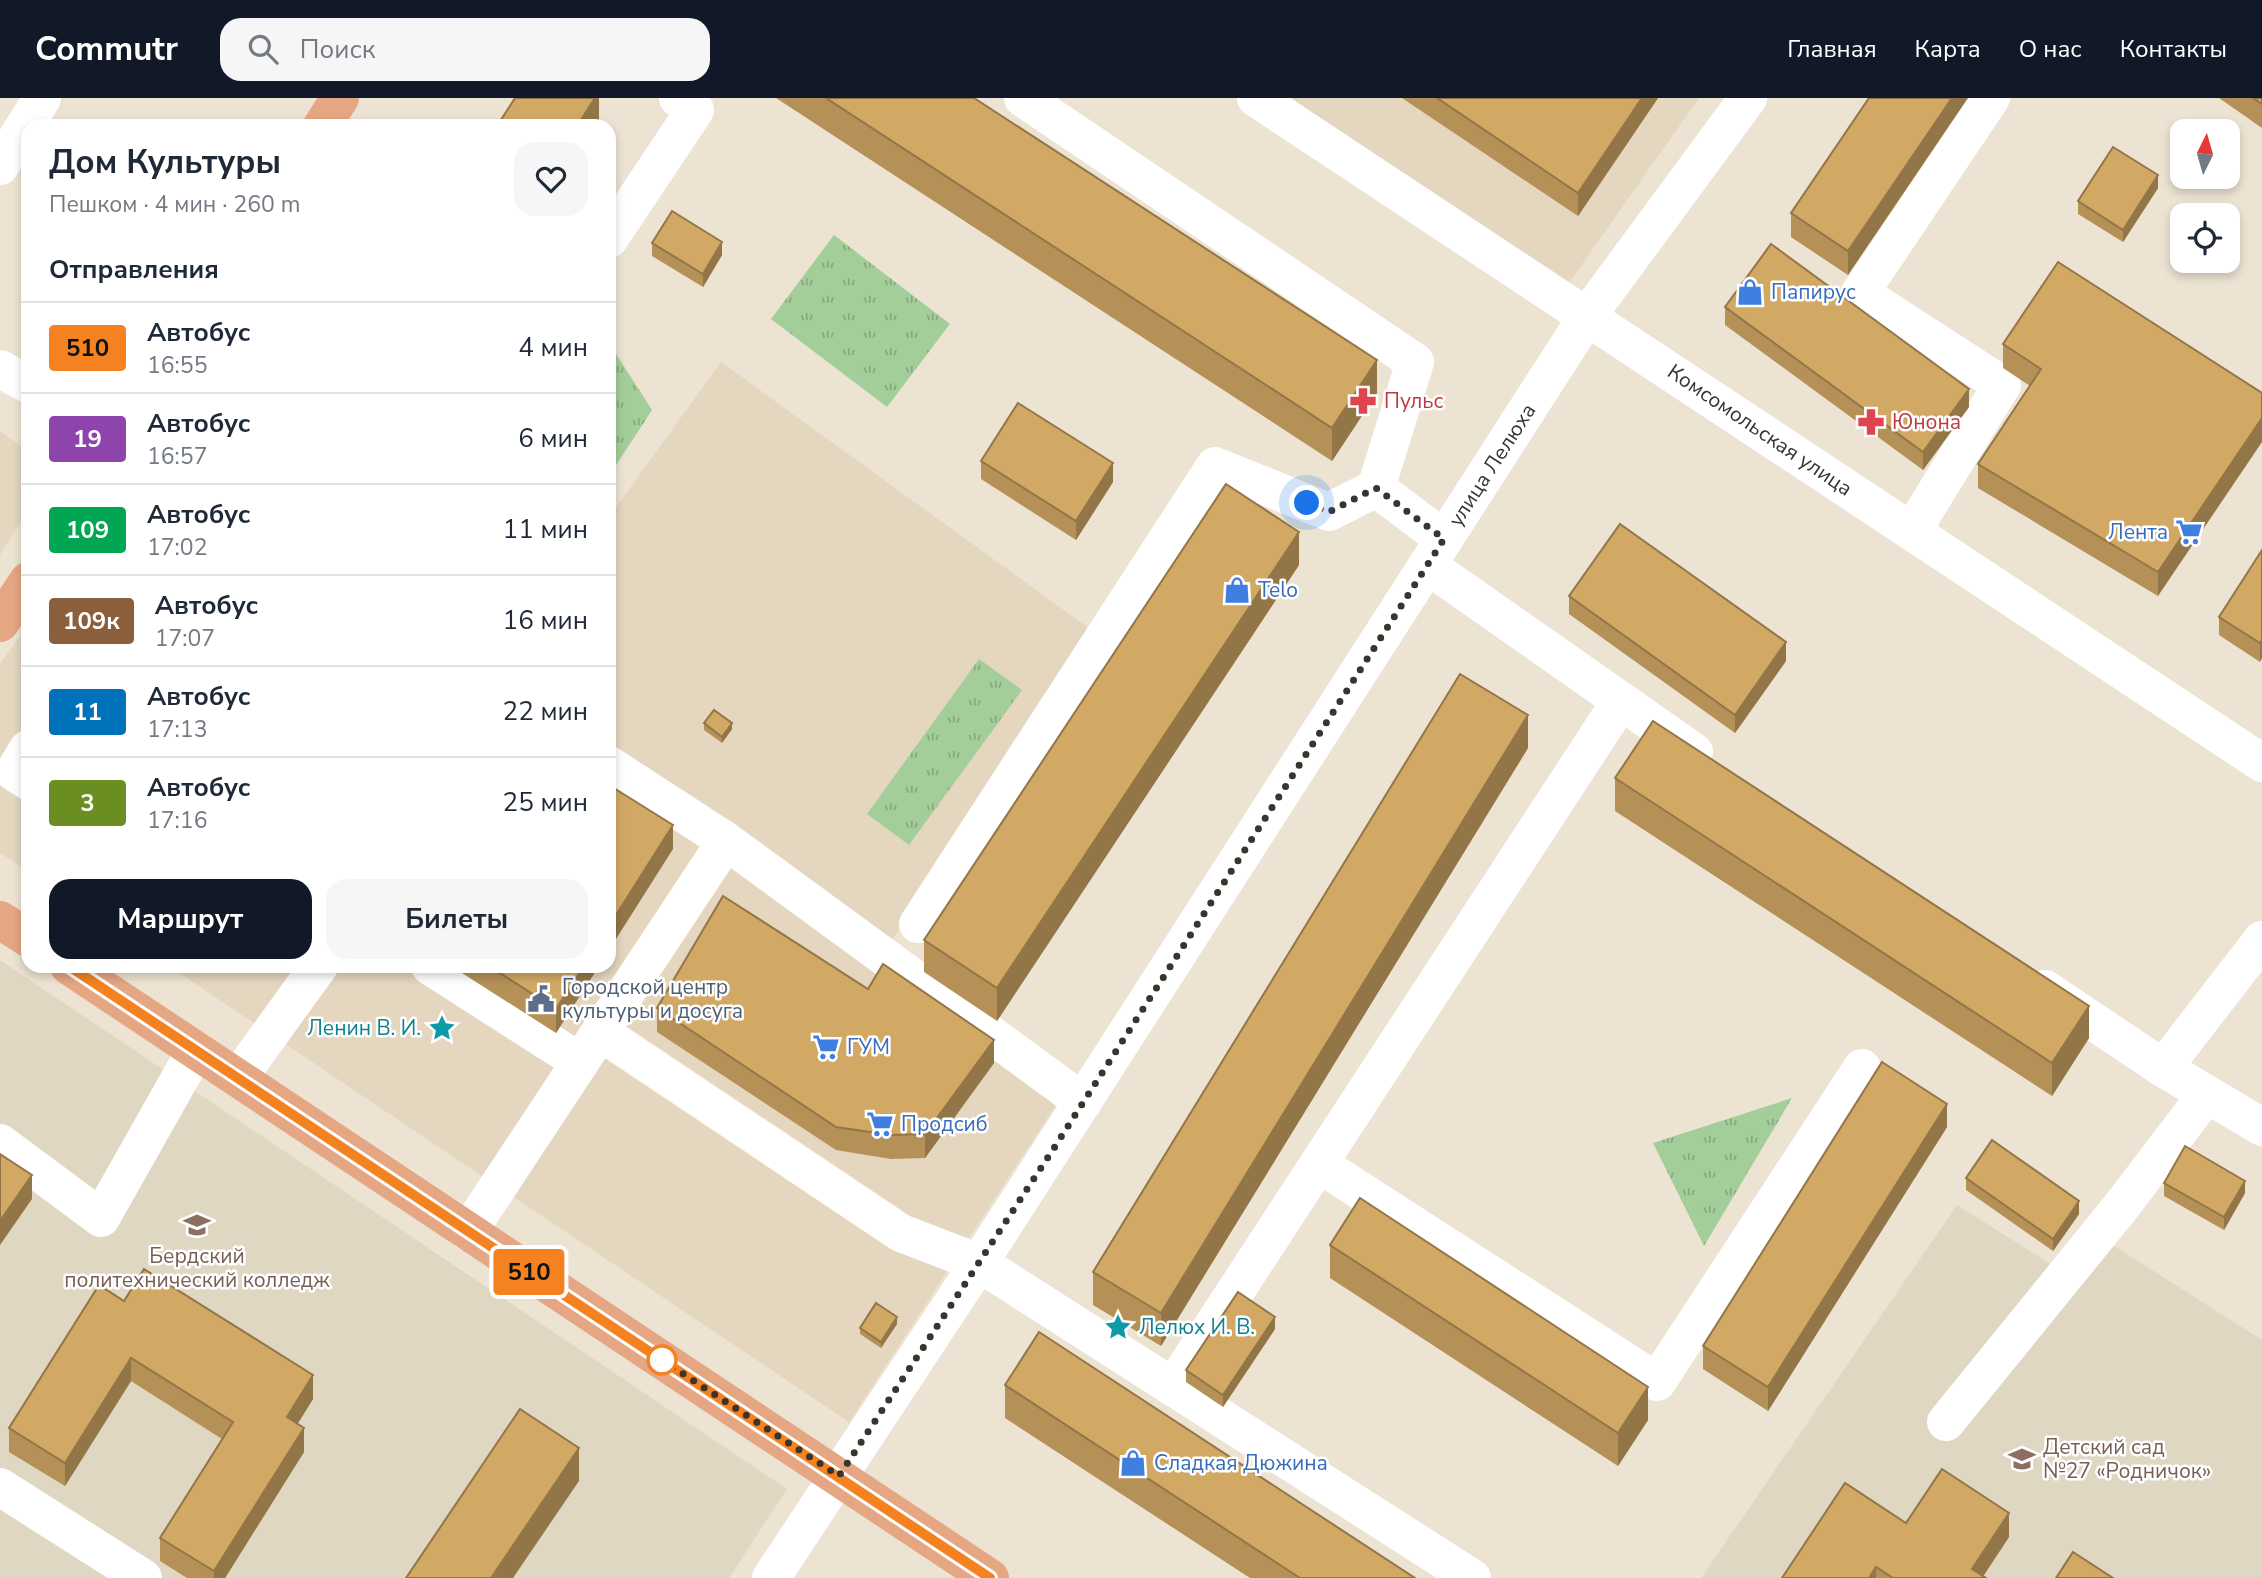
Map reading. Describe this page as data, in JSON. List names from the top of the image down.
{
  "streets": {
    "street": ["Комсомольская улица", "улица Лелюха"]
  },
  "crossings": [
    ["Комсомольская улица", "улица Лелюха"]
  ],
  "places": {
    "shop": ["Папирус", "Telo", "Сладкая Дюжина"],
    "pharmacy": ["Пульс", "Юнона"],
    "supermarket": ["Лента", "ГУМ", "Продсиб"],
    "public building": ["Городской центр культуры и досуга"],
    "place": ["Ленин В. И.", "Лелюх И. В."],
    "school or university": ["Бердский политехнический колледж", "Детский сад №27 «Родничок»"]
  },
  "lines": ["bus line 510"],
  "north": "top",
  "page": {
    "header": "Commutr",
    "search": "Поиск",
    "nav": [
      "Главная",
      "Карта",
      "О нас",
      "Контакты"
    ],
    "on_map": "510",
    "heading": [
      ["Дом Культуры", "Пешком · 4 мин · 260 m"],
      "Отправления"
    ],
    "list": [
      {
        "mark": "510",
        "name": "Автобус",
        "note": "16:55",
        "value": "4 мин"
      },
      {
        "mark": "19",
        "name": "Автобус",
        "note": "16:57",
        "value": "6 мин"
      },
      {
        "mark": "109",
        "name": "Автобус",
        "note": "17:02",
        "value": "11 мин"
      },
      {
        "mark": "109к",
        "name": "Автобус",
        "note": "17:07",
        "value": "16 мин"
      },
      {
        "mark": "11",
        "name": "Автобус",
        "note": "17:13",
        "value": "22 мин"
      },
      {
        "mark": "3",
        "name": "Автобус",
        "note": "17:16",
        "value": "25 мин"
      }
    ],
    "buttons": ["Маршрут", "Билеты"]
  }
}
